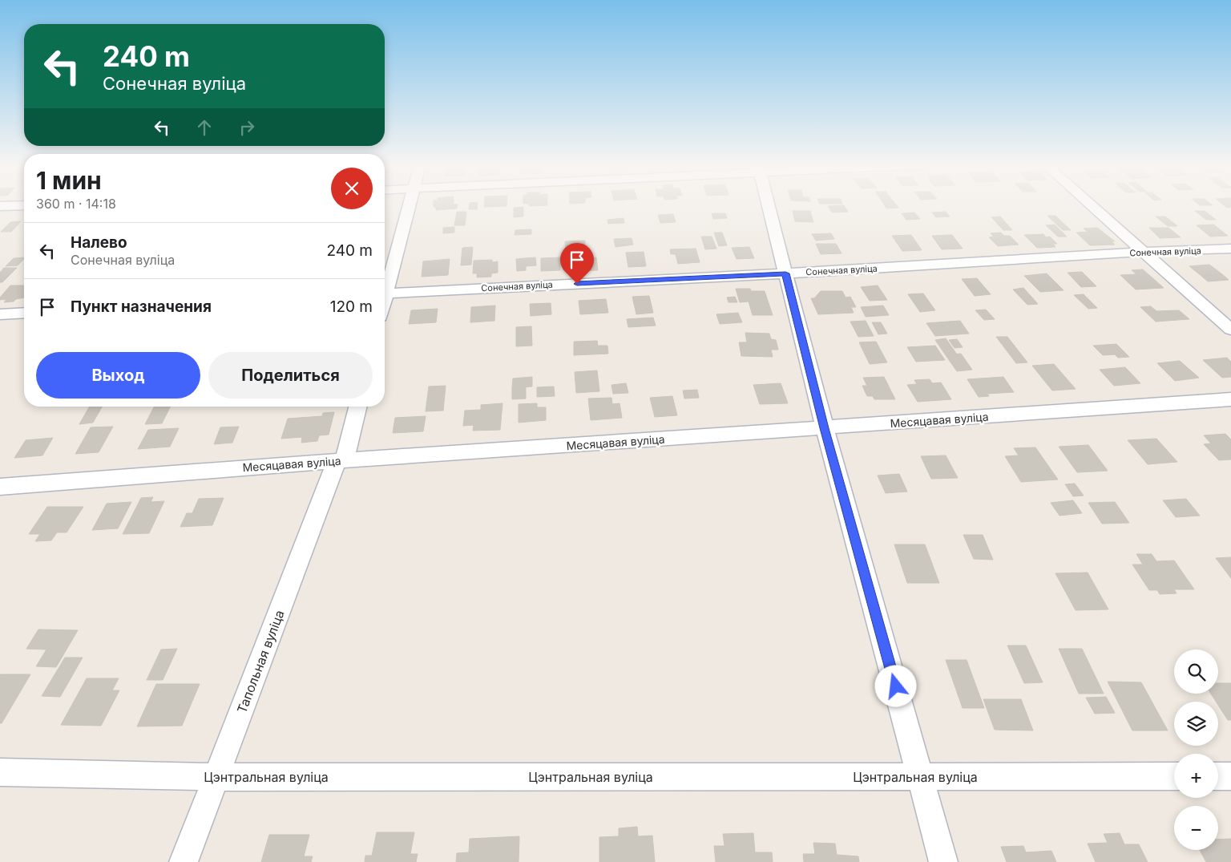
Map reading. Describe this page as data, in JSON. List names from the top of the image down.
{
  "streets": {
    "street": [
      "Сонечная вуліца",
      "Месяцавая вуліца",
      "Тапольная вуліца",
      "Цэнтральная вуліца"
    ]
  },
  "crossings": [
    ["Месяцавая вуліца", "Тапольная вуліца"],
    ["Тапольная вуліца", "Цэнтральная вуліца"]
  ],
  "page": {
    "turn": ["240 m", "Сонечная вуліца"],
    "heading": ["1 мин", "360 m · 14:18"],
    "list": [
      {
        "name": "Налево",
        "note": "Сонечная вуліца",
        "value": "240 m"
      },
      {
        "name": "Пункт назначения",
        "value": "120 m"
      }
    ],
    "buttons": ["Выход", "Поделиться"],
    "map_buttons": ["+", "−"]
  }
}
